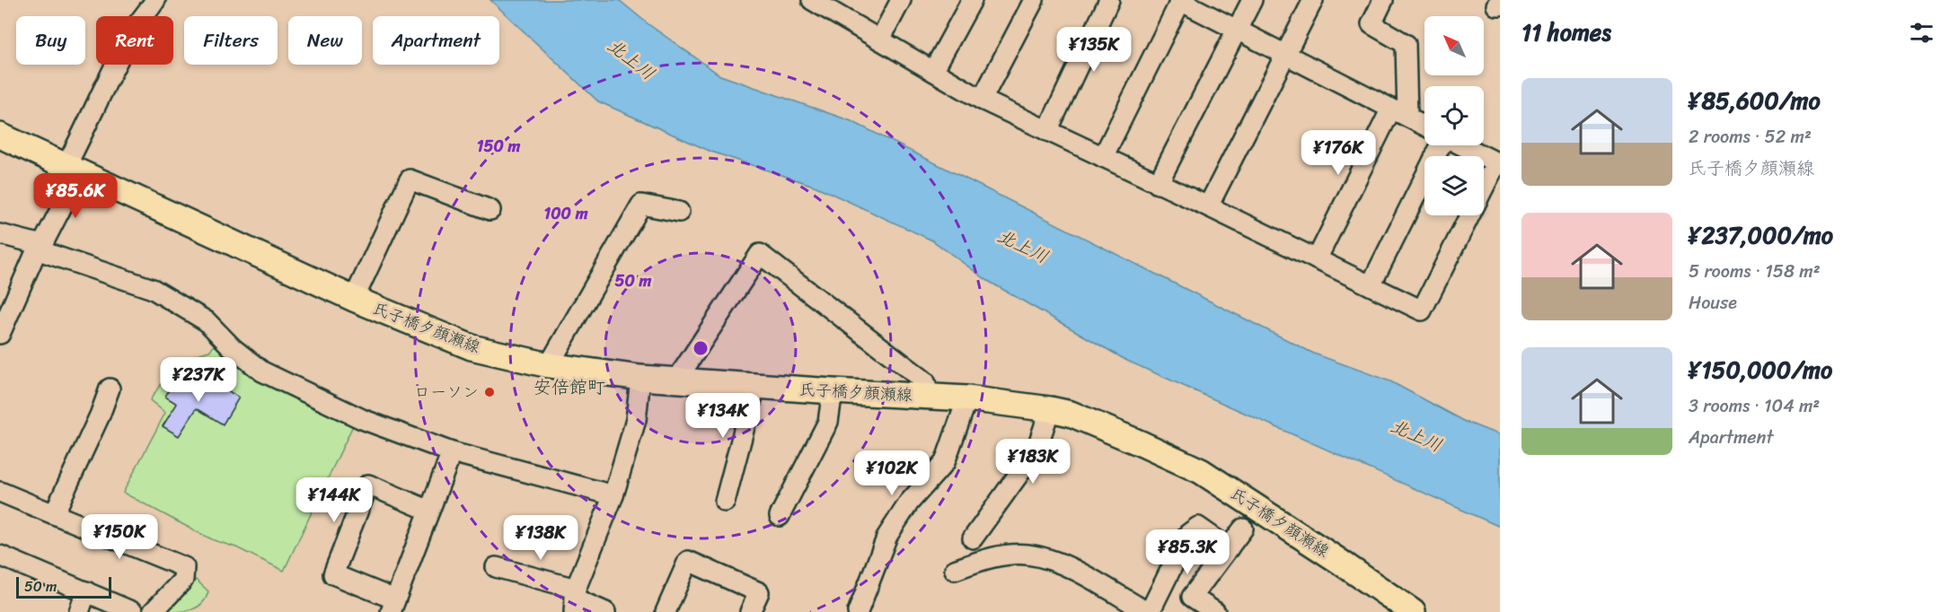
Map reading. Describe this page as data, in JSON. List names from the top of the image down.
{
  "streets": {
    "main road": ["氏子橋夕顔瀬線"]
  },
  "districts": ["安倍館町"],
  "water": ["北上川"],
  "places": ["ローソン"],
  "scale_bar": "50 m",
  "north": "top left",
  "page": {
    "heading": "11 homes",
    "chip": [
      "Buy",
      "Rent",
      "Filters",
      "New",
      "Apartment"
    ],
    "price": [
      "¥135K",
      "¥176K",
      "¥85.6K",
      "¥237K",
      "¥134K",
      "¥183K",
      "¥102K",
      "¥144K",
      "¥150K",
      "¥138K",
      "¥85.3K"
    ],
    "list": [
      {
        "name": "¥85,600/mo",
        "note": "2 rooms · 52 m² · 氏子橋夕顔瀬線"
      },
      {
        "name": "¥237,000/mo",
        "note": "5 rooms · 158 m² · House"
      },
      {
        "name": "¥150,000/mo",
        "note": "3 rooms · 104 m² · Apartment"
      }
    ],
    "scale": "50 m"
  },
  "rings": ["150 m", "100 m", "50 m"]
}
